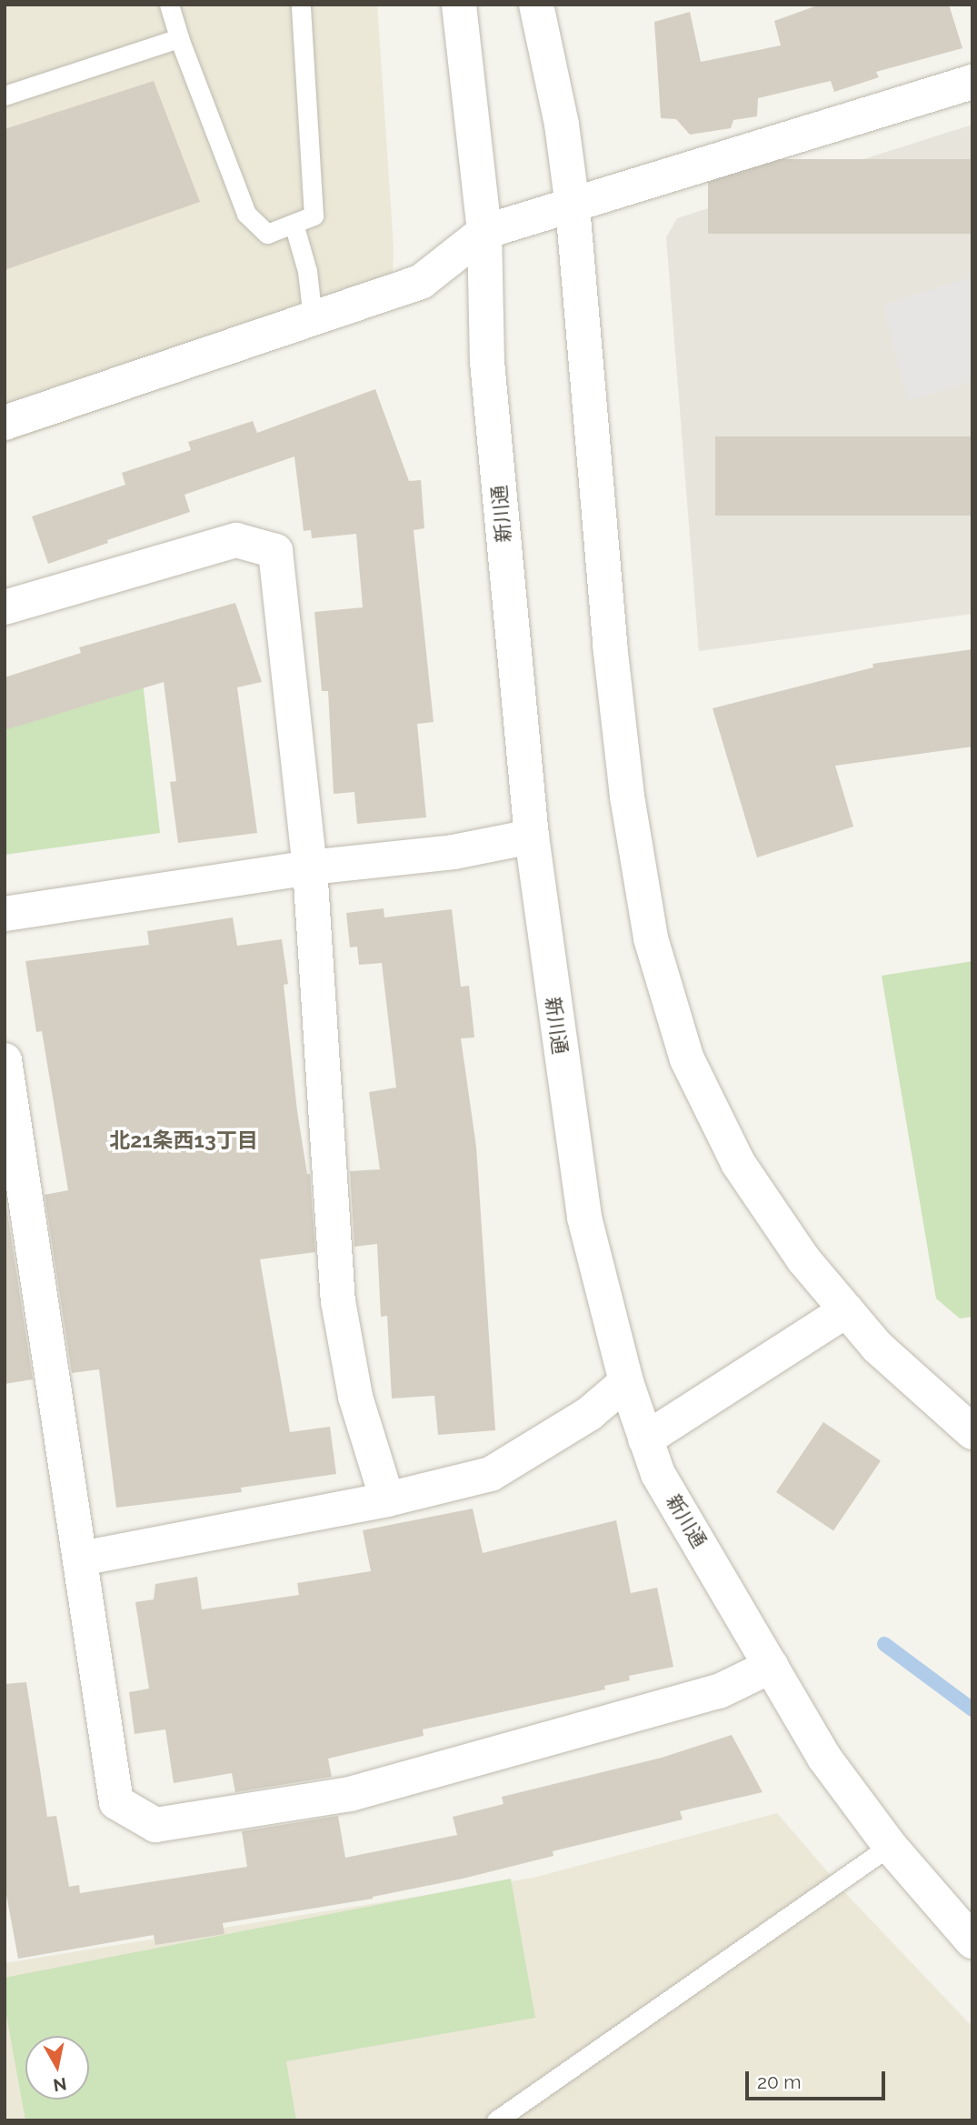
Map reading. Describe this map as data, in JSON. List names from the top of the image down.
{
  "streets": {
    "street": ["新川通"]
  },
  "districts": ["北21条西13丁目"],
  "scale_bar": "20 m",
  "north": "bottom"
}
